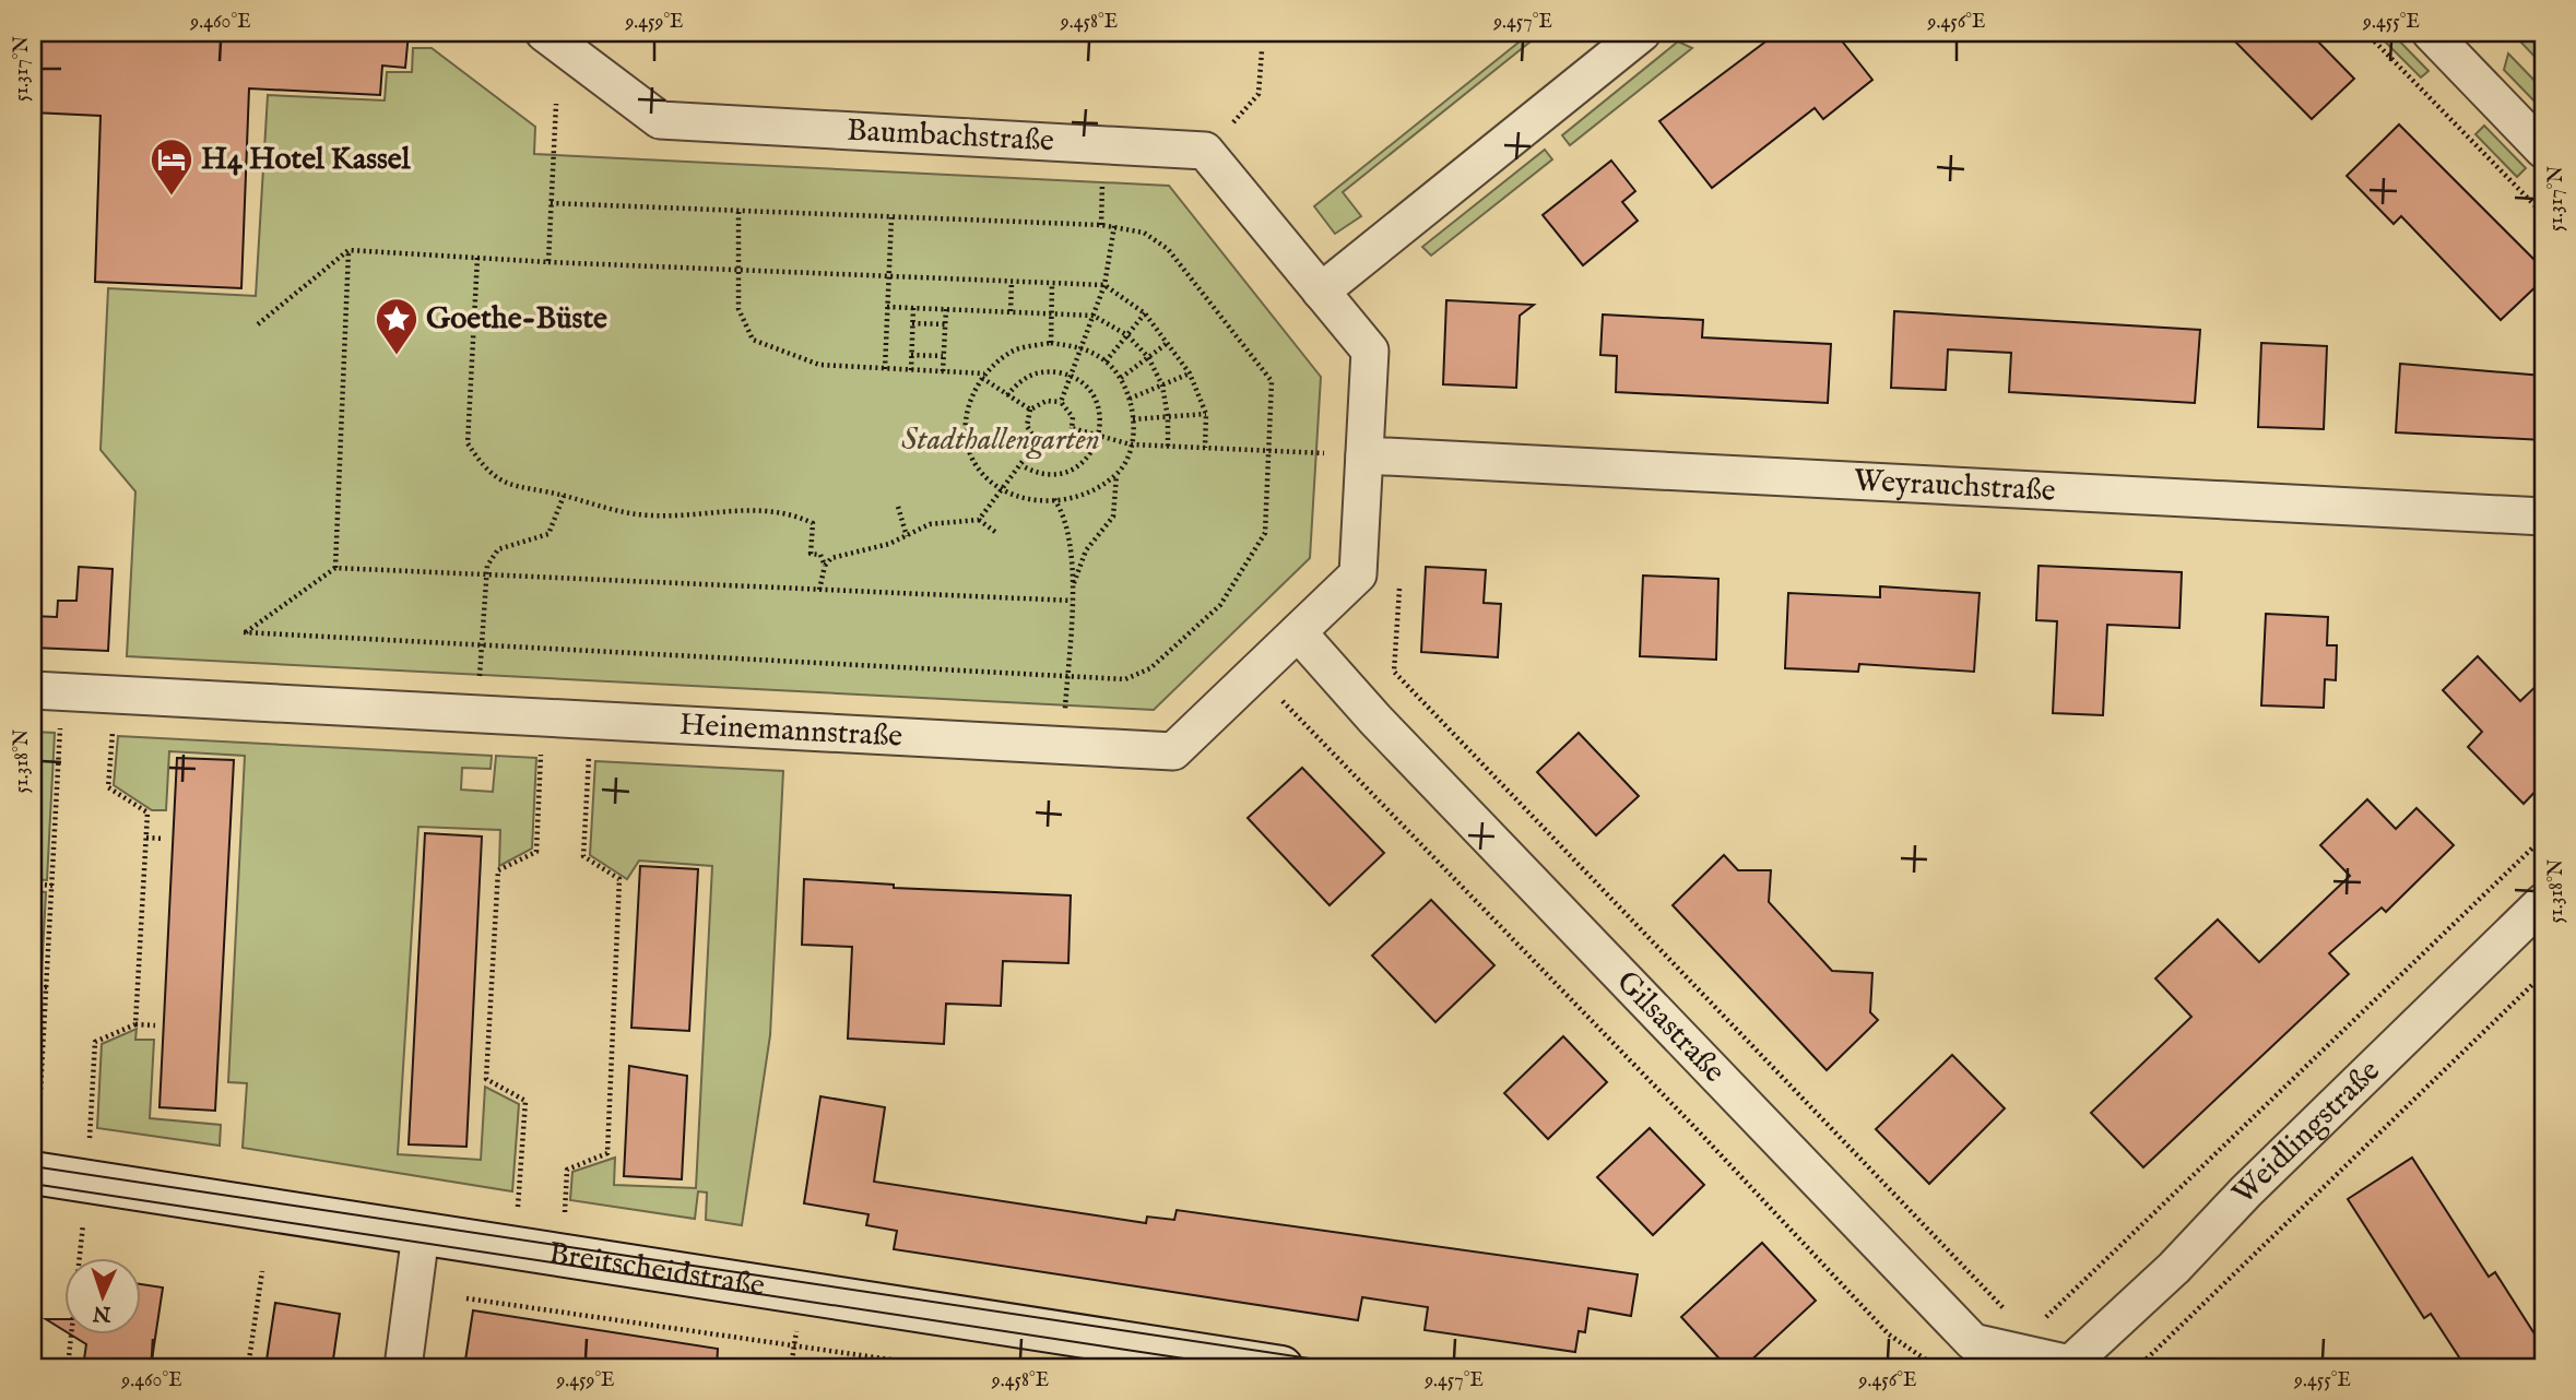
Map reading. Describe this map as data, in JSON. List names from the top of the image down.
{
  "streets": {
    "main road": ["Breitscheidstraße"],
    "street": [
      "Baumbachstraße",
      "Weyrauchstraße",
      "Heinemannstraße",
      "Gilsastraße",
      "Weidlingstraße"
    ]
  },
  "crossings": [
    ["Baumbachstraße", "Weyrauchstraße"],
    ["Baumbachstraße", "Heinemannstraße"],
    ["Weyrauchstraße", "Heinemannstraße"],
    ["Heinemannstraße", "Gilsastraße"],
    ["Gilsastraße", "Weidlingstraße"]
  ],
  "parks": ["Stadthallengarten"],
  "places": {
    "hotel": ["H4 Hotel Kassel"],
    "place": ["Goethe-Büste"]
  },
  "north": "bottom",
  "coordinates": [
    "9.460°E",
    "9.459°E",
    "9.458°E",
    "9.457°E",
    "9.456°E",
    "9.455°E",
    "51.317°N",
    "51.318°N"
  ]
}
